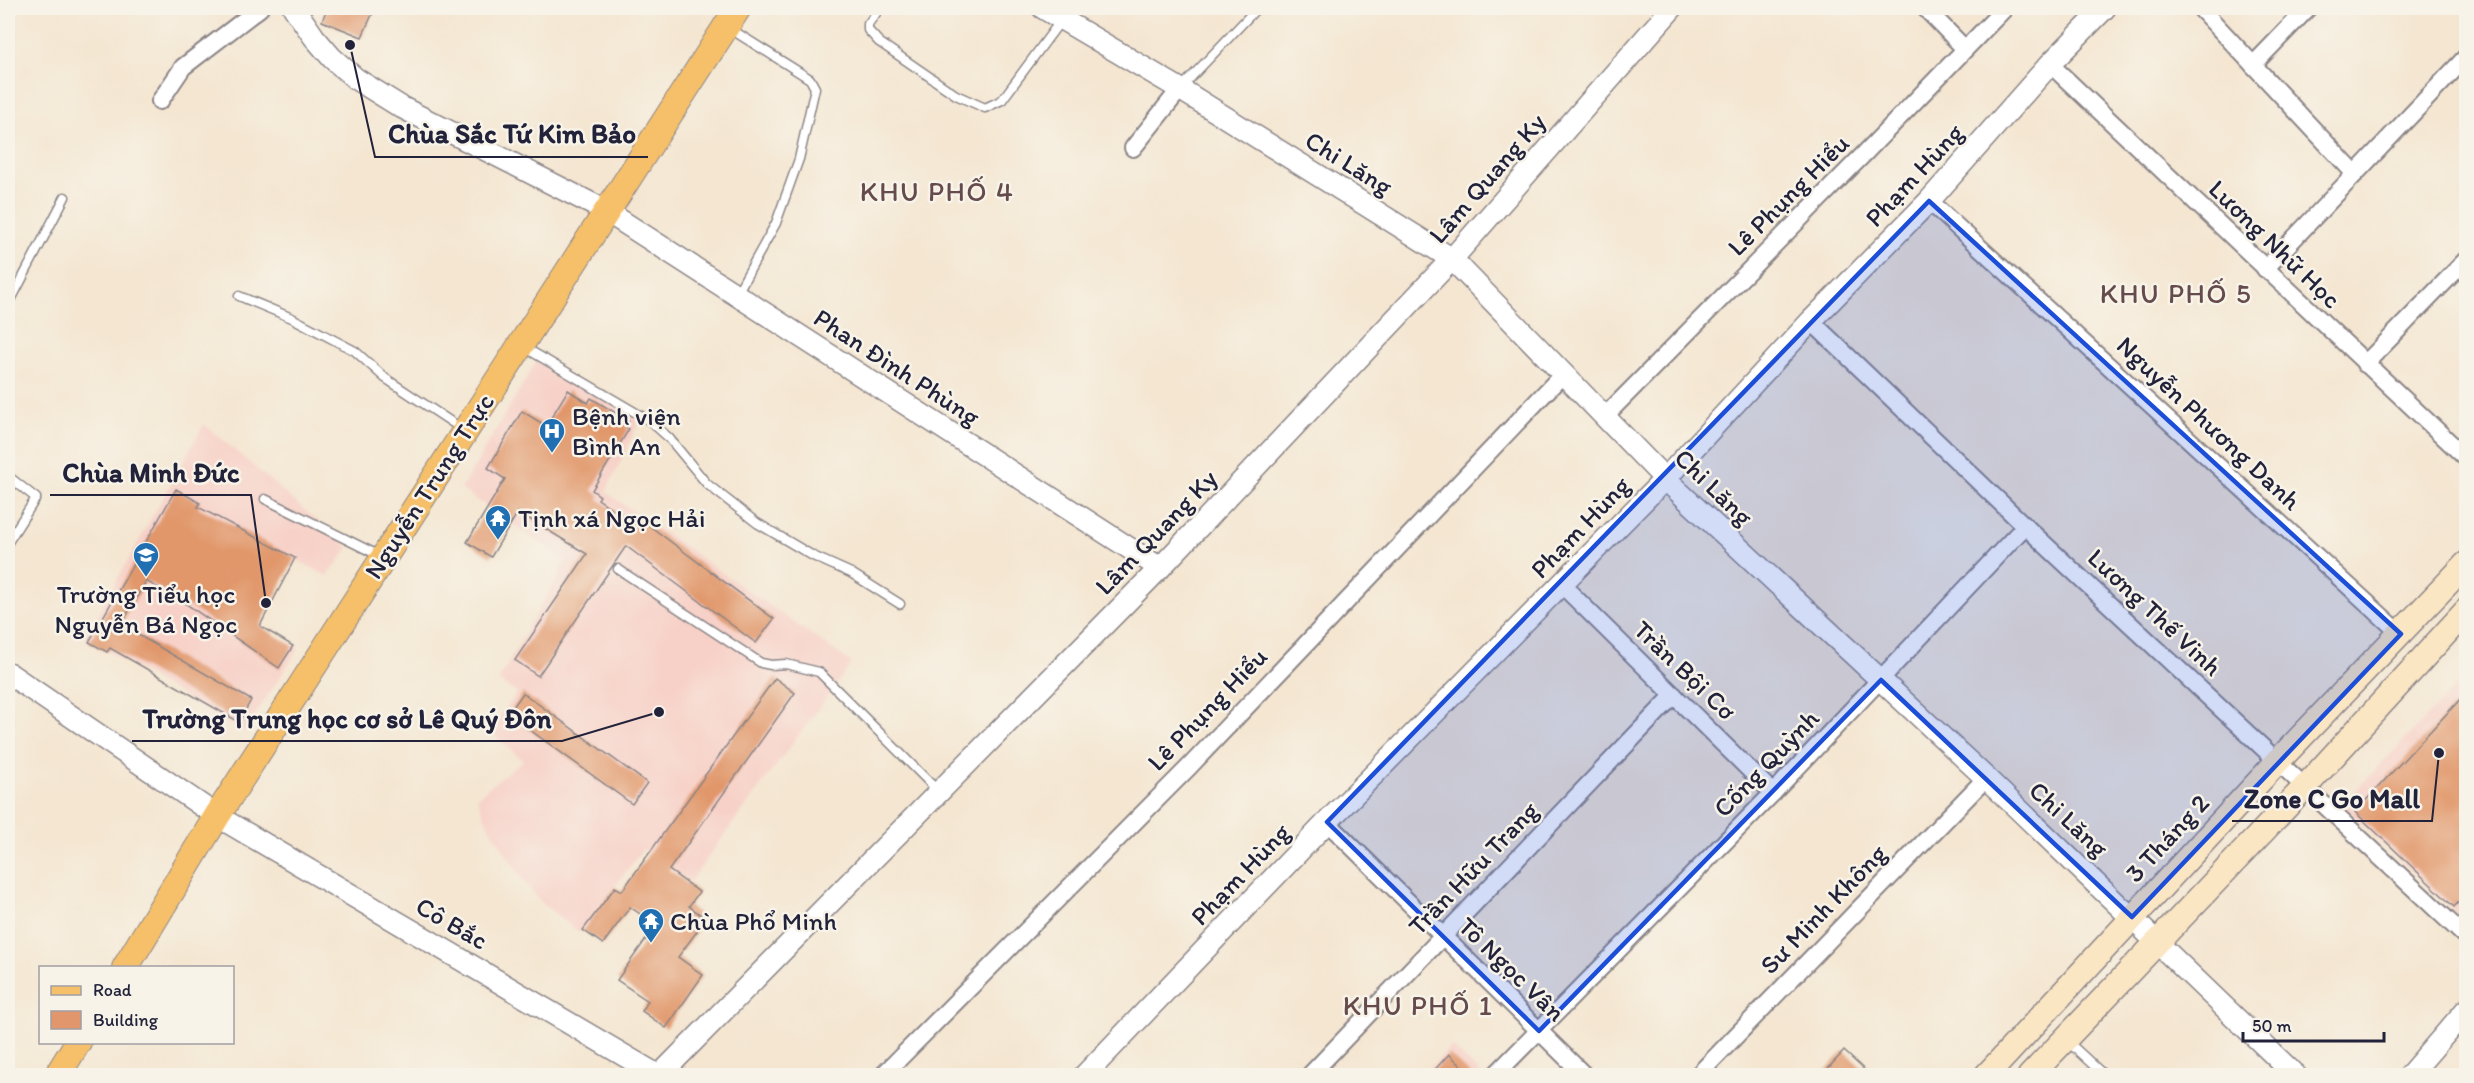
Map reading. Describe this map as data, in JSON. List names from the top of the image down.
{
  "streets": {
    "main road": ["Nguyễn Trung Trực", "3 Tháng 2"],
    "street": [
      "Chi Lăng",
      "Phạm Hùng",
      "Lâm Quang Ky",
      "Lê Phụng Hiểu",
      "Lương Nhữ Học",
      "Phan Đình Phùng",
      "Nguyễn Phương Danh",
      "Lương Thế Vinh",
      "Trần Bội Cơ",
      "Cống Quỳnh",
      "Trần Hữu Trang",
      "Sư Minh Không",
      "Cô Bắc",
      "Tô Ngọc Vân"
    ]
  },
  "crossings": [
    ["Chi Lăng", "Phạm Hùng"],
    ["Chi Lăng", "Lâm Quang Ky"],
    ["Chi Lăng", "Lê Phụng Hiểu"],
    ["Chi Lăng", "Cống Quỳnh"],
    ["Chi Lăng", "3 Tháng 2"],
    ["Chi Lăng", "Sư Minh Không"],
    ["Phạm Hùng", "Lương Nhữ Học"],
    ["Phạm Hùng", "Nguyễn Phương Danh"],
    ["Phạm Hùng", "Lương Thế Vinh"],
    ["Phạm Hùng", "Trần Bội Cơ"],
    ["Phạm Hùng", "Tô Ngọc Vân"],
    ["Lâm Quang Ky", "Phan Đình Phùng"],
    ["Lâm Quang Ky", "Cô Bắc"],
    ["Phan Đình Phùng", "Nguyễn Trung Trực"],
    ["Nguyễn Phương Danh", "3 Tháng 2"],
    ["Nguyễn Trung Trực", "Cô Bắc"],
    ["Lương Thế Vinh", "Cống Quỳnh"],
    ["Lương Thế Vinh", "3 Tháng 2"],
    ["Trần Bội Cơ", "Cống Quỳnh"],
    ["Trần Bội Cơ", "Trần Hữu Trang"],
    ["Cống Quỳnh", "Tô Ngọc Vân"],
    ["Trần Hữu Trang", "Tô Ngọc Vân"]
  ],
  "districts": ["KHU PHỐ 4", "KHU PHỐ 5", "KHU PHỐ 1"],
  "places": {
    "other": [
      "Chùa Sắc Tứ Kim Bảo",
      "Chùa Minh Đức",
      "Trường Trung học cơ sở Lê Quý Đôn",
      "Zone C Go Mall"
    ],
    "hospital": ["Bệnh viện Bình An"],
    "temple": ["Tịnh xá Ngọc Hải", "Chùa Phổ Minh"],
    "school or university": ["Trường Tiểu học Nguyễn Bá Ngọc"]
  },
  "legend": ["Road", "Building"],
  "scale_bar": "50 m"
}
